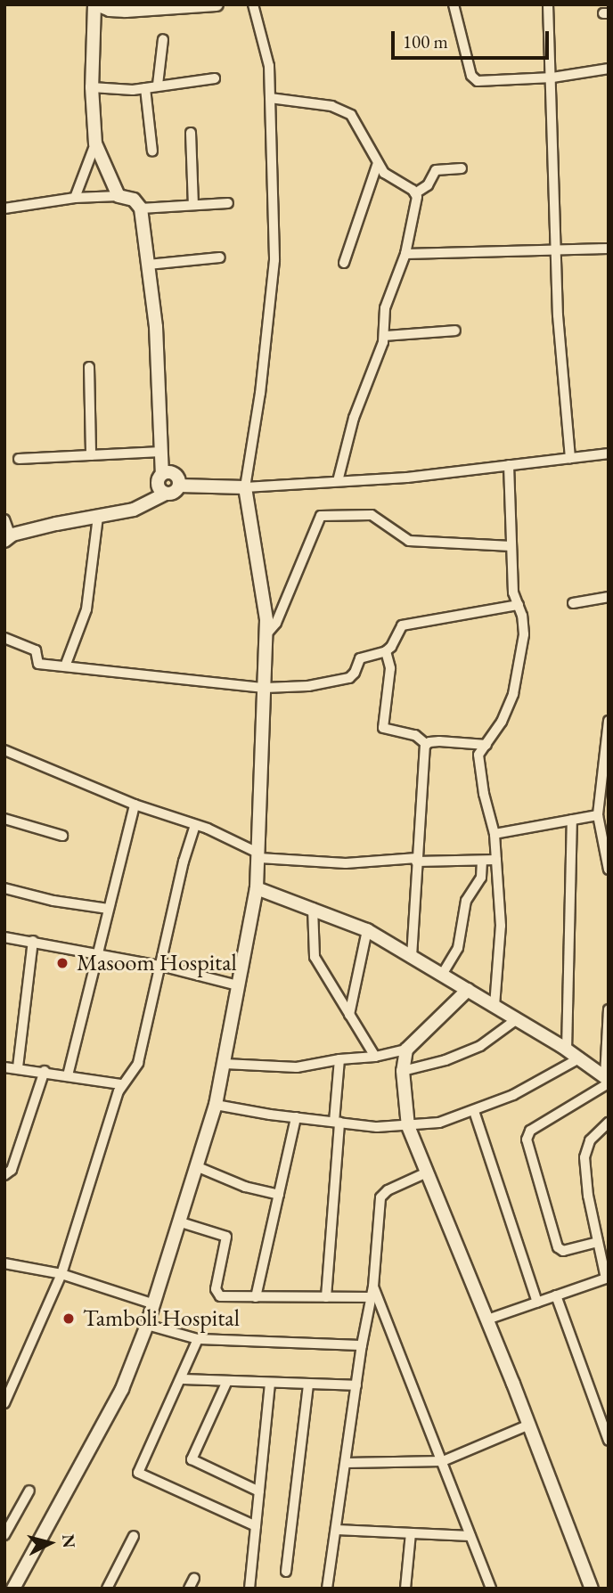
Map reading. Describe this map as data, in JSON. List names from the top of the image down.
{
  "places": ["Masoom Hospital", "Tamboli Hospital"],
  "scale_bar": "100 m",
  "north": "right"
}
